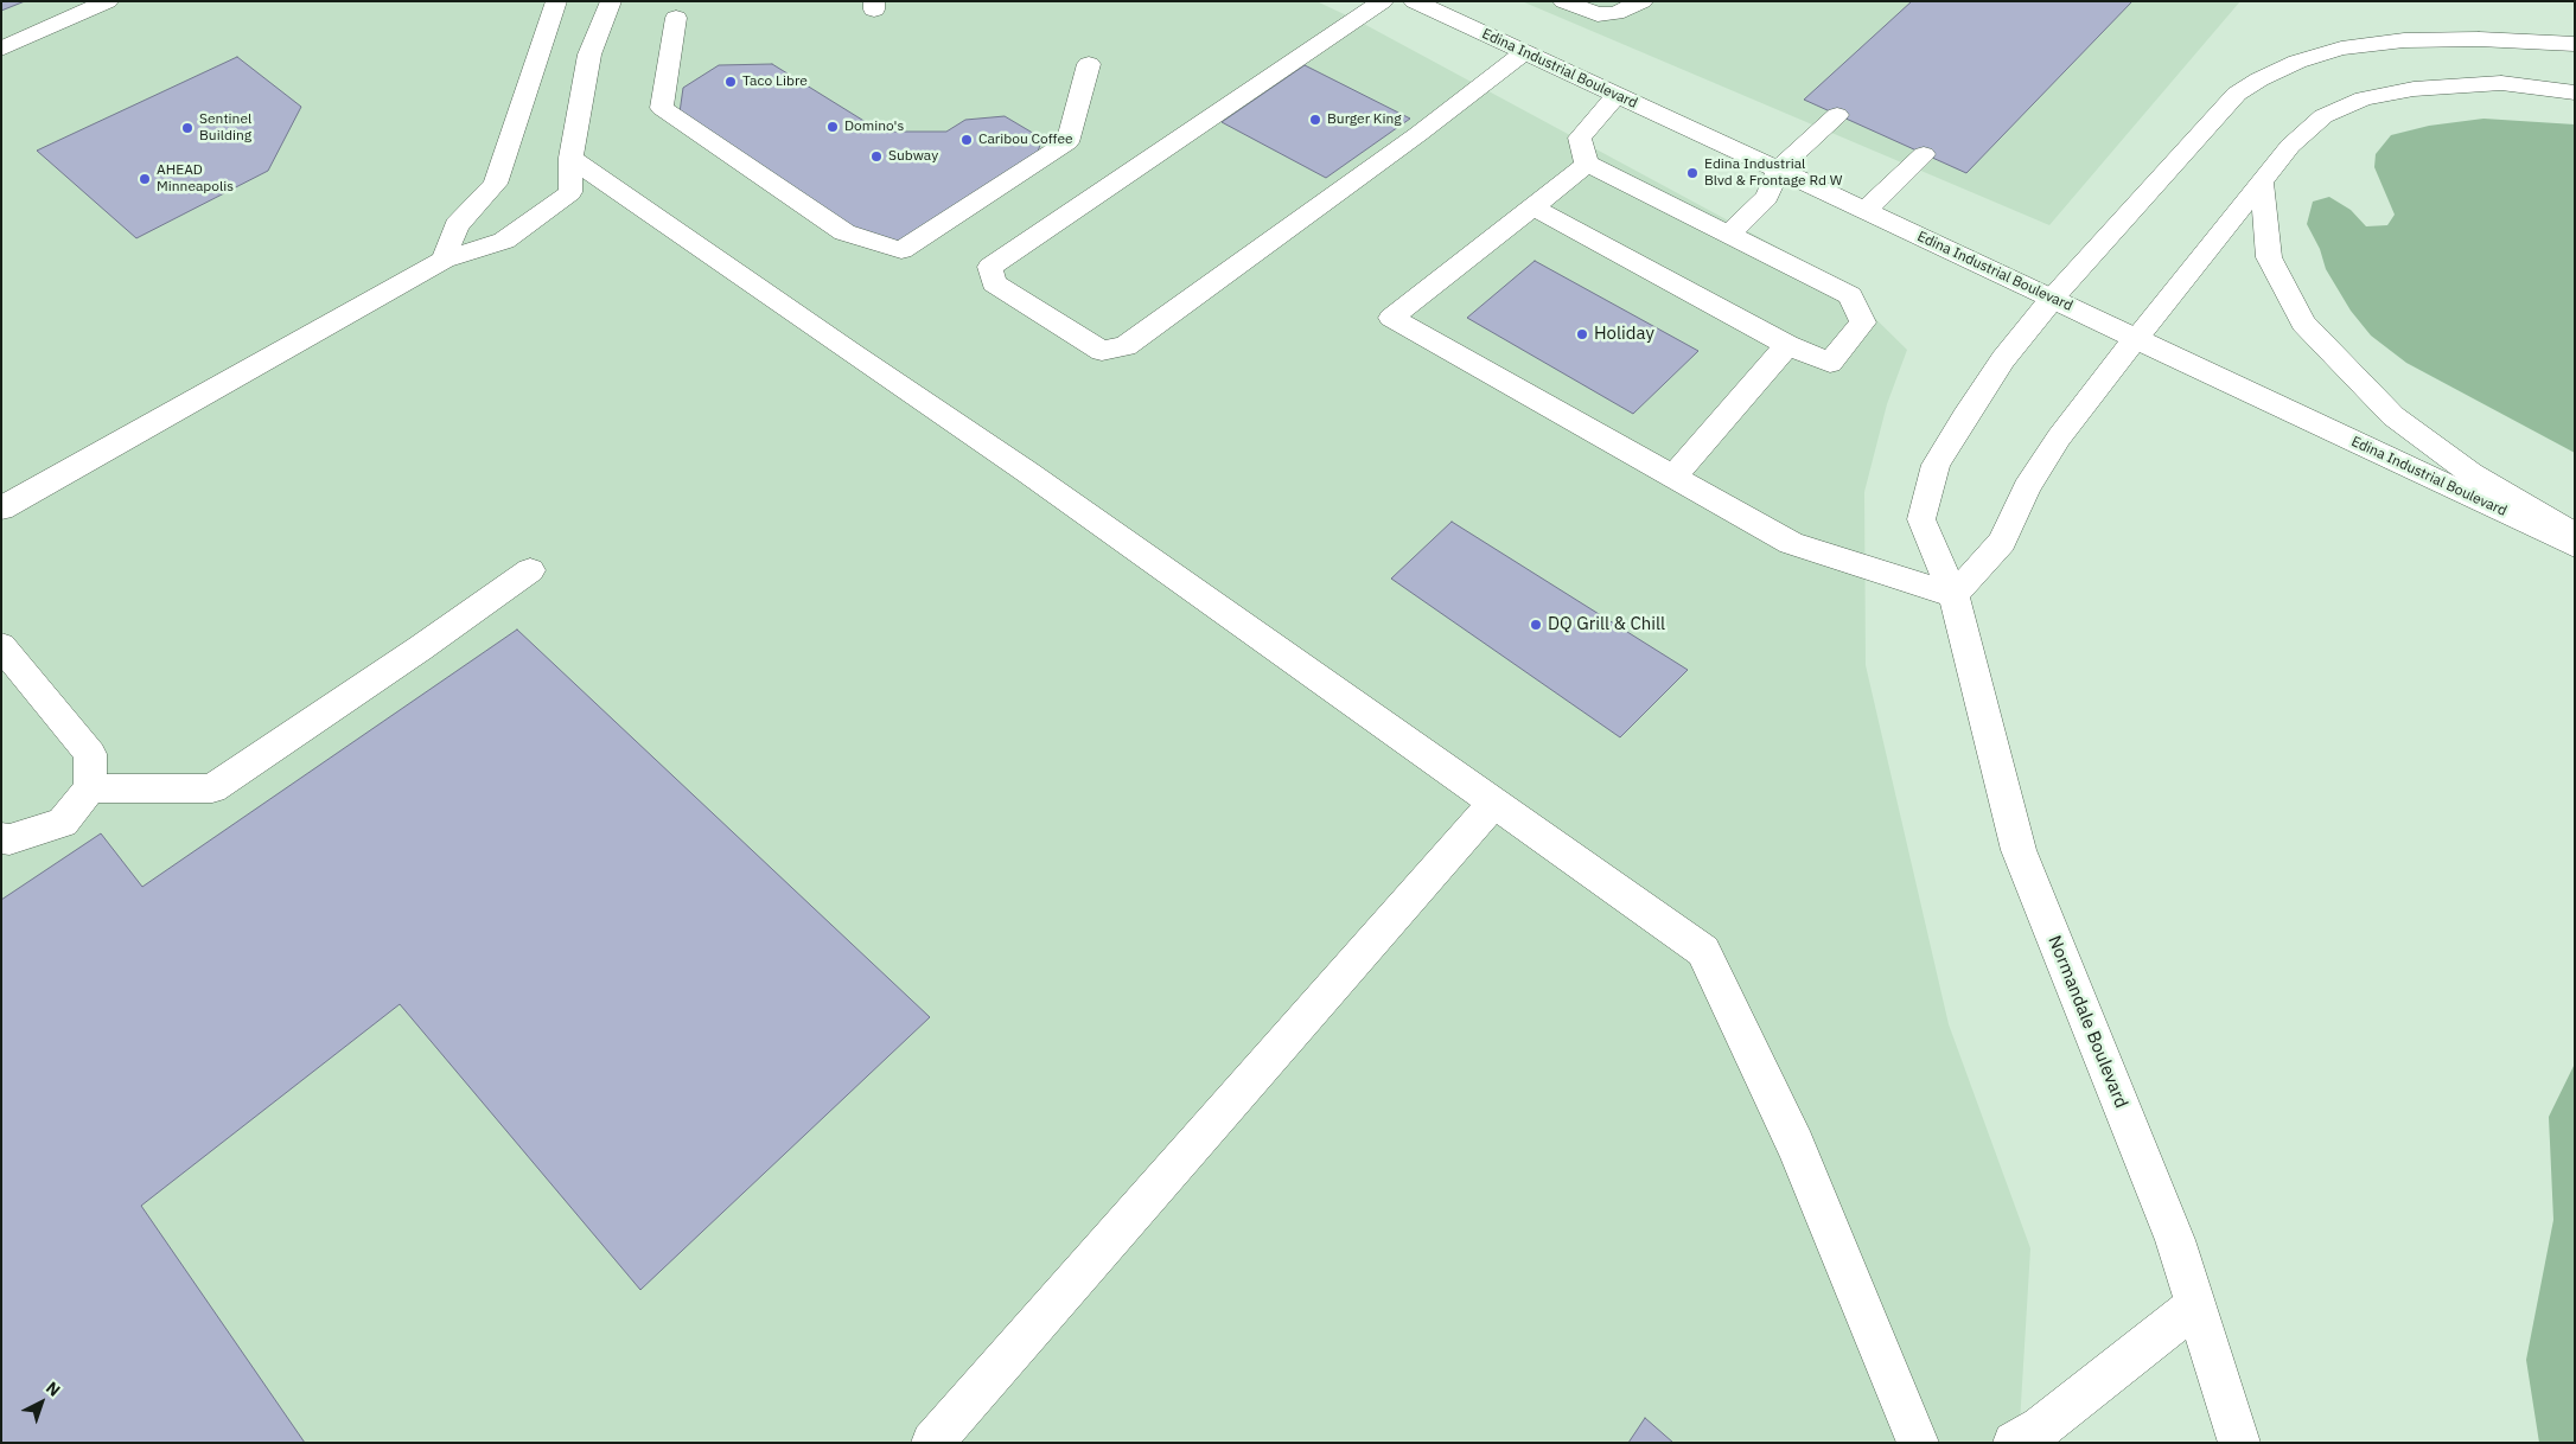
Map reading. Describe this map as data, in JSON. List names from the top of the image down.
{
  "streets": {
    "main road": ["Edina Industrial Boulevard", "Normandale Boulevard"]
  },
  "crossings": [
    ["Edina Industrial Boulevard", "Normandale Boulevard"]
  ],
  "places": [
    "Taco Libre",
    "Burger King",
    "Domino's",
    "Sentinel Building",
    "Caribou Coffee",
    "Subway",
    "Edina Industrial Blvd & Frontage Rd W",
    "AHEAD Minneapolis",
    "Holiday",
    "DQ Grill & Chill"
  ],
  "north": "top right"
}
